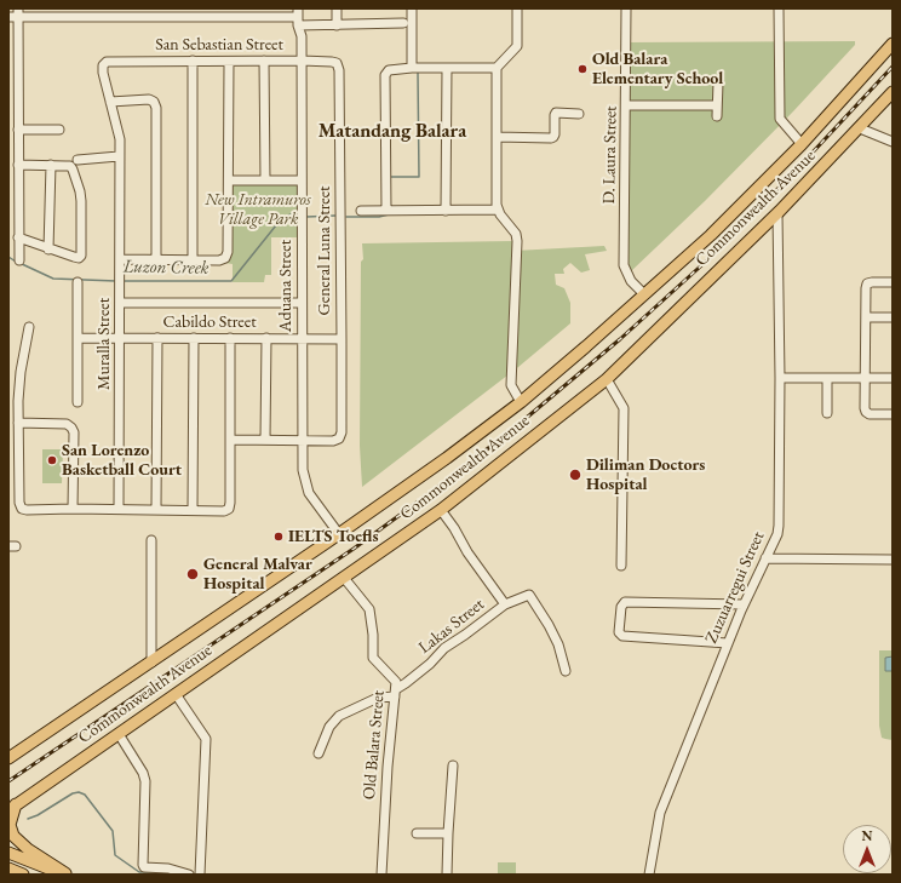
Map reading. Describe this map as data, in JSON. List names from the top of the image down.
{
  "streets": {
    "main road": ["Commonwealth Avenue"],
    "street": [
      "San Sebastian Street",
      "D. Laura Street",
      "General Luna Street",
      "Aduana Street",
      "Cabildo Street",
      "Muralla Street",
      "Zuzuarregui Street",
      "Lakas Street",
      "Old Balara Street"
    ]
  },
  "crossings": [
    ["San Sebastian Street", "General Luna Street"],
    ["San Sebastian Street", "Aduana Street"],
    ["San Sebastian Street", "Muralla Street"],
    ["D. Laura Street", "Commonwealth Avenue"],
    ["Commonwealth Avenue", "Aduana Street"],
    ["Commonwealth Avenue", "Zuzuarregui Street"],
    ["Commonwealth Avenue", "Lakas Street"],
    ["Commonwealth Avenue", "Old Balara Street"],
    ["General Luna Street", "Aduana Street"],
    ["General Luna Street", "Cabildo Street"],
    ["Aduana Street", "Cabildo Street"],
    ["Cabildo Street", "Muralla Street"],
    ["Lakas Street", "Old Balara Street"]
  ],
  "districts": ["Matandang Balara"],
  "water": ["Luzon Creek"],
  "parks": ["New Intramuros Village Park"],
  "places": [
    "Old Balara Elementary School",
    "San Lorenzo Basketball Court",
    "Diliman Doctors Hospital",
    "IELTS Toefls",
    "General Malvar Hospital"
  ],
  "north": "top"
}
